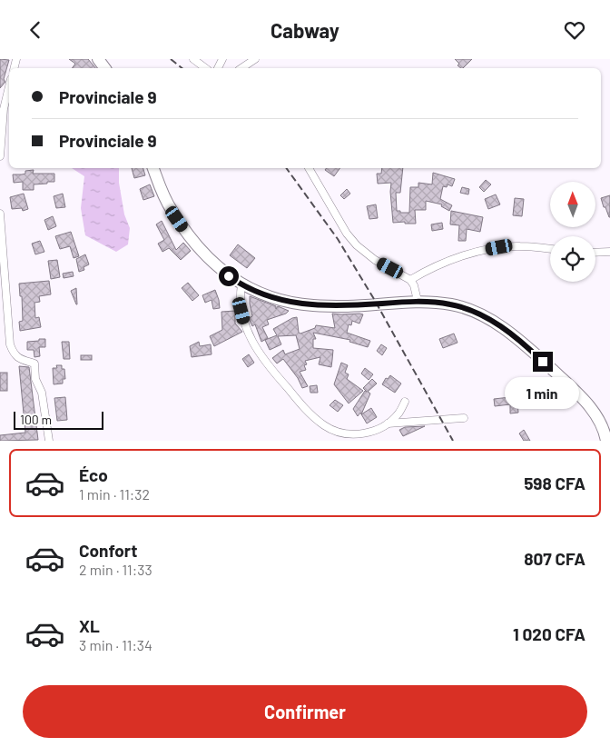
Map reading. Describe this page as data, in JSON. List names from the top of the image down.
{
  "scale_bar": "100 m",
  "north": "top",
  "page": {
    "header": "Cabway",
    "banner": ["Provinciale 9", "Provinciale 9"],
    "bubble": "1 min",
    "scale": "100 m",
    "list": [
      {
        "name": "Éco",
        "note": "1 min · 11:32",
        "value": "598 CFA"
      },
      {
        "name": "Confort",
        "note": "2 min · 11:33",
        "value": "807 CFA"
      },
      {
        "name": "XL",
        "note": "3 min · 11:34",
        "value": "1 020 CFA"
      }
    ],
    "buttons": "Confirmer"
  }
}
